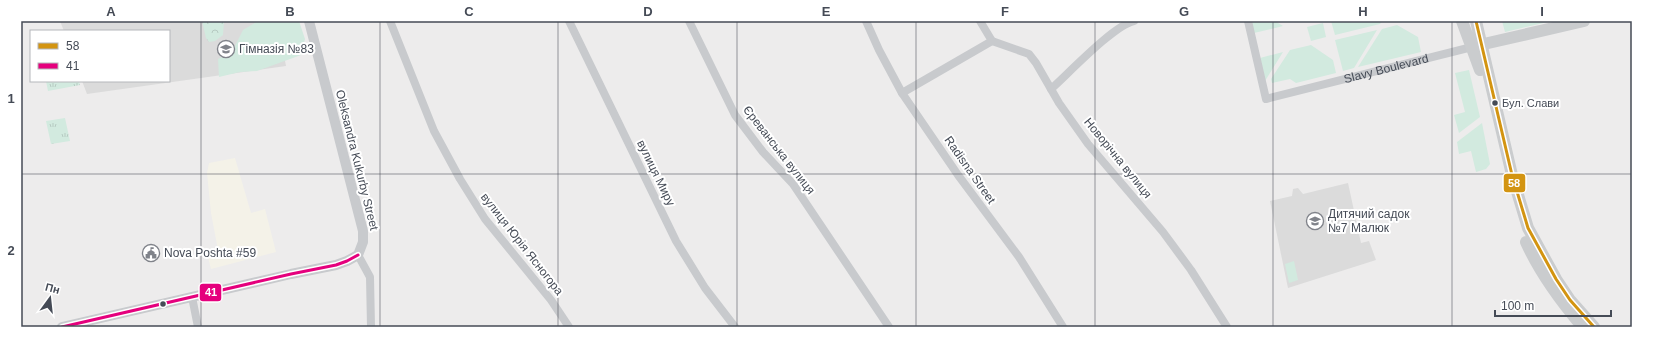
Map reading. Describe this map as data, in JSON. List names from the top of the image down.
{
  "streets": {
    "main road": ["Slavy Boulevard"],
    "street": [
      "Єреванська вулиця",
      "Новорічна вулиця",
      "Oleksandra Kukurby Street",
      "Radisna Street",
      "вулиця Миру",
      "вулиця Юрія Ясногора"
    ]
  },
  "places": {
    "school or university": ["Гімназія №83", "Дитячий садок №7 Малюк"],
    "other": ["Бул. Слави"],
    "public building": ["Nova Poshta #59"]
  },
  "lines": ["transit line 58", "transit line 41"],
  "legend": ["58", "41"],
  "scale_bar": "100 m",
  "north": "top",
  "grid": {
    "columns": [
      "A",
      "B",
      "C",
      "D",
      "E",
      "F",
      "G",
      "H",
      "I"
    ],
    "rows": ["1", "2"]
  }
}
